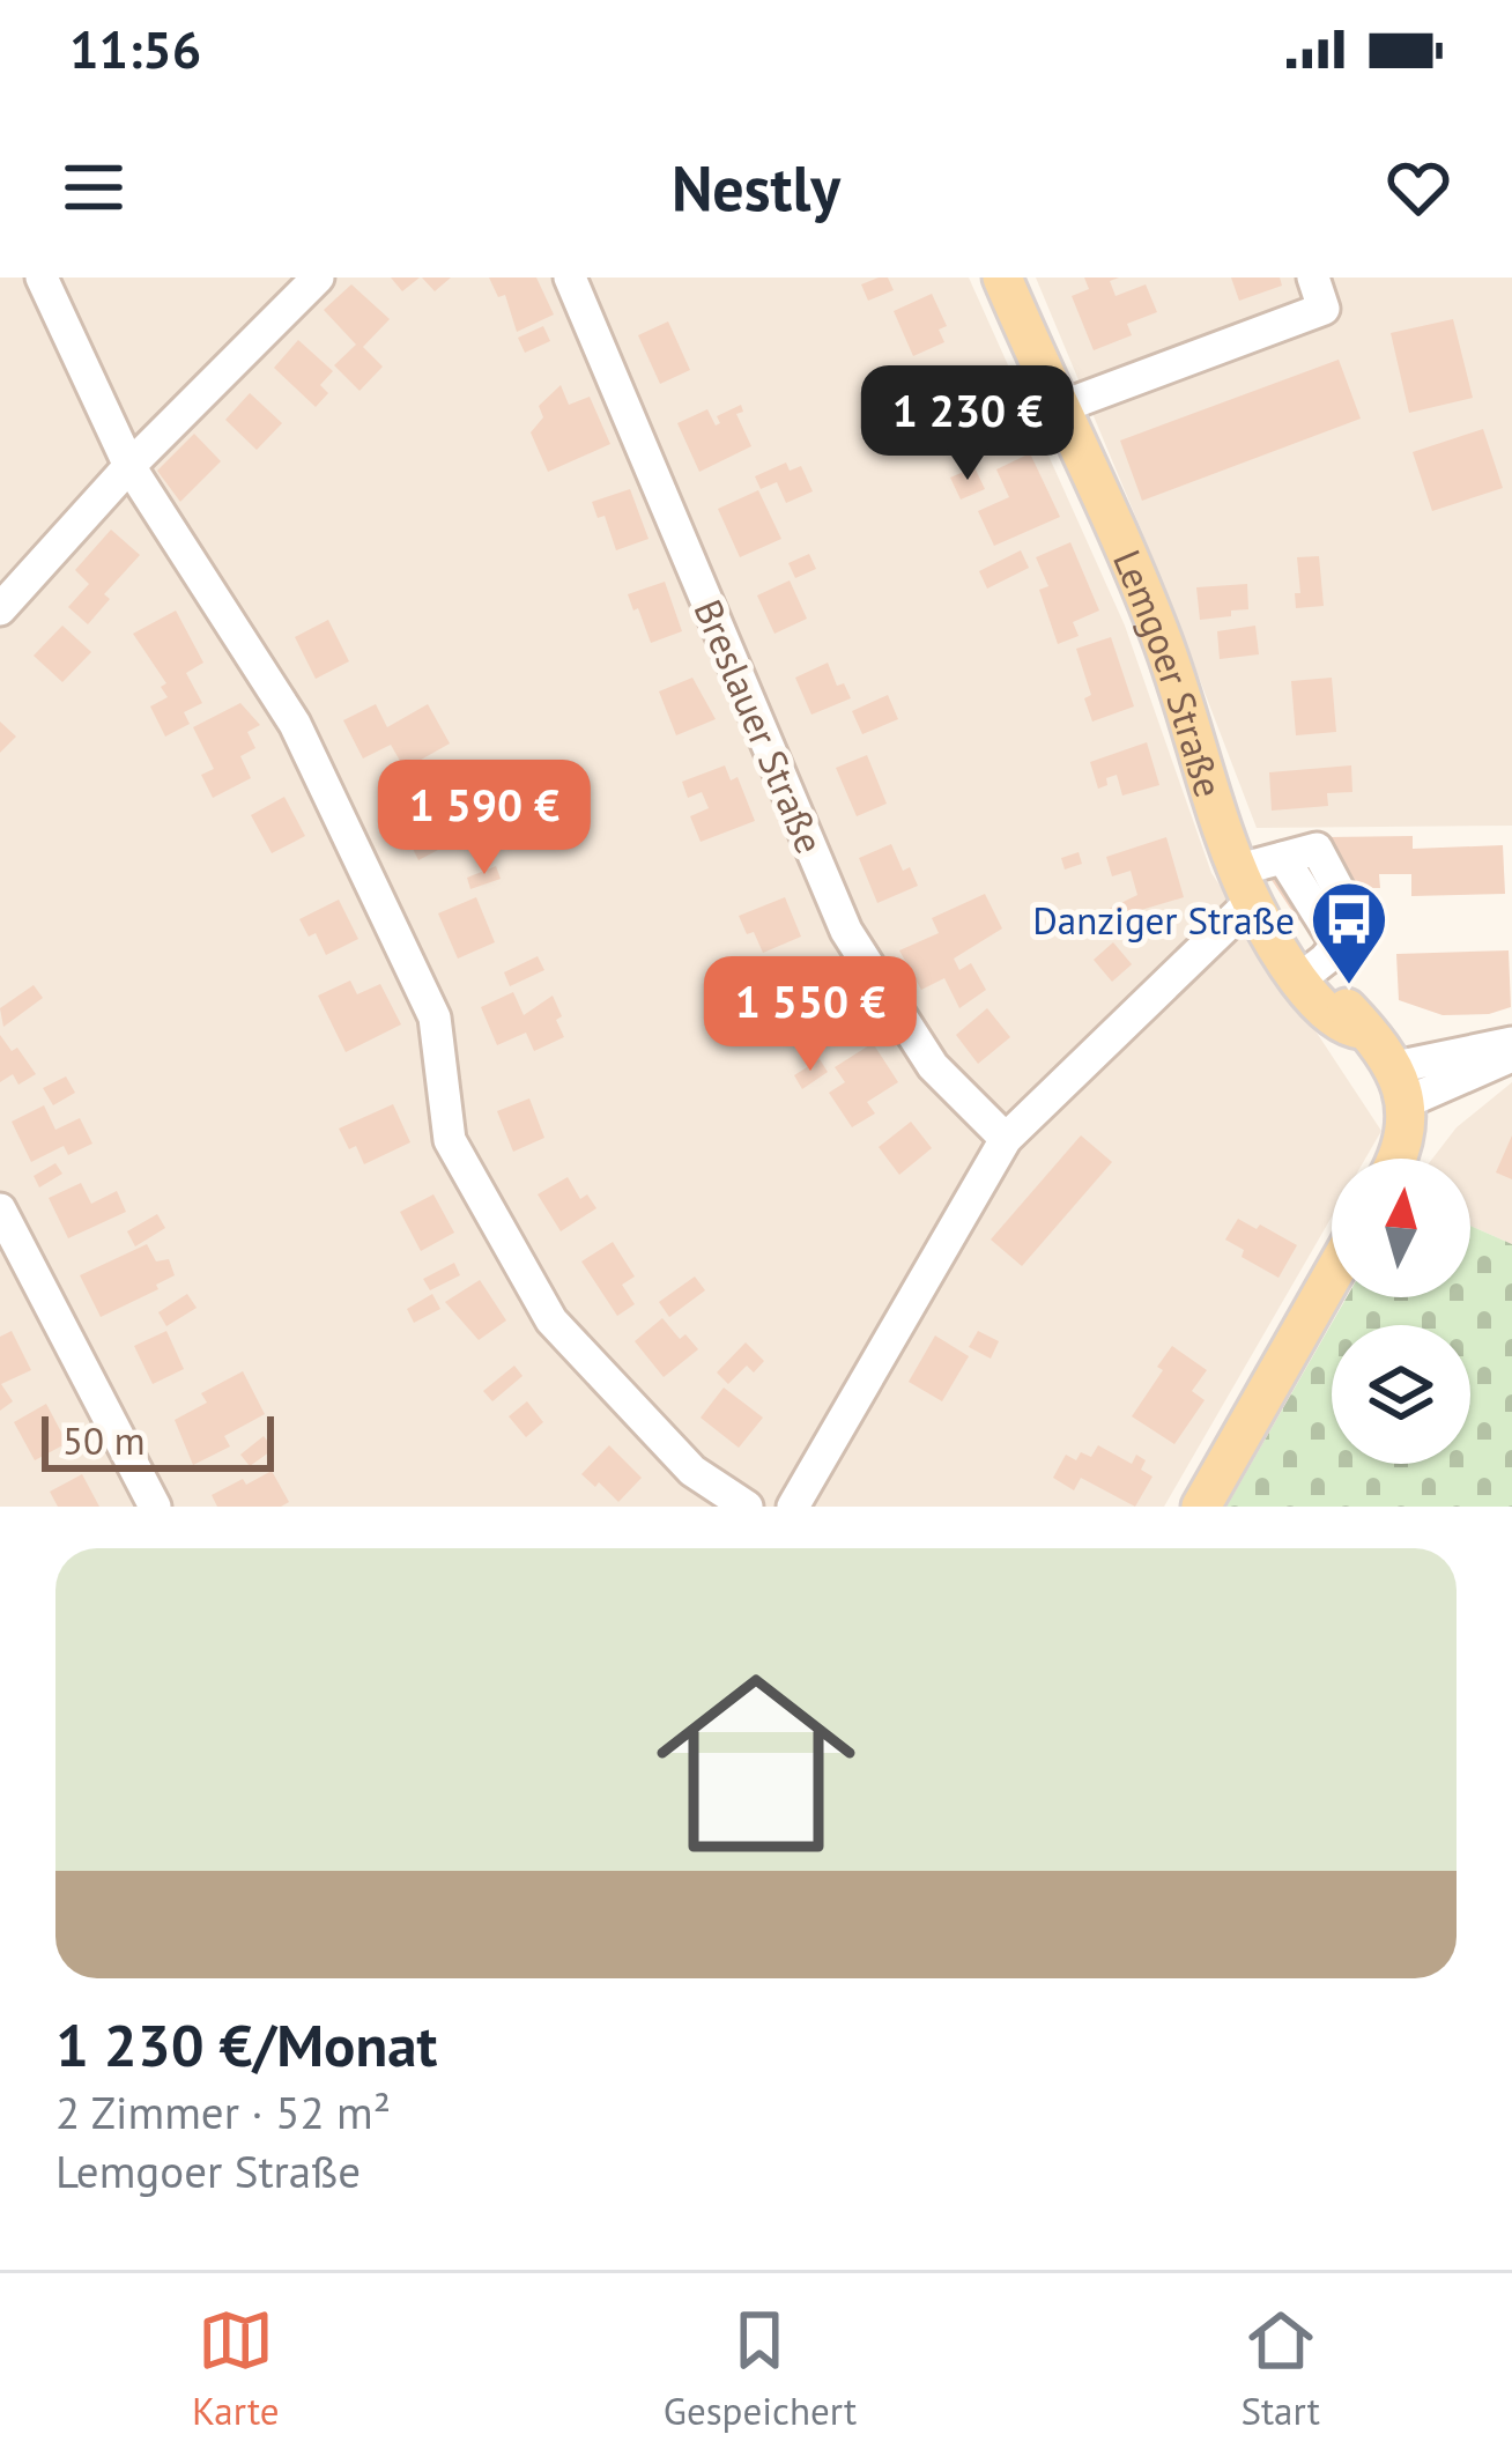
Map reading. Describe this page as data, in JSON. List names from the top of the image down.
{
  "streets": {
    "main road": ["Lemgoer Straße"],
    "street": ["Breslauer Straße"]
  },
  "places": {
    "bus stop": ["Danziger Straße"]
  },
  "scale_bar": "50 m",
  "north": "top",
  "page": {
    "status": "11:56",
    "header": "Nestly",
    "price": ["1 230 €", "1 590 €", "1 550 €"],
    "scale": "50 m",
    "list": [
      {
        "name": "1 230 €/Monat",
        "note": "2 Zimmer · 52 m² · Lemgoer Straße"
      }
    ],
    "tabs": ["Karte", "Gespeichert", "Start"]
  }
}
